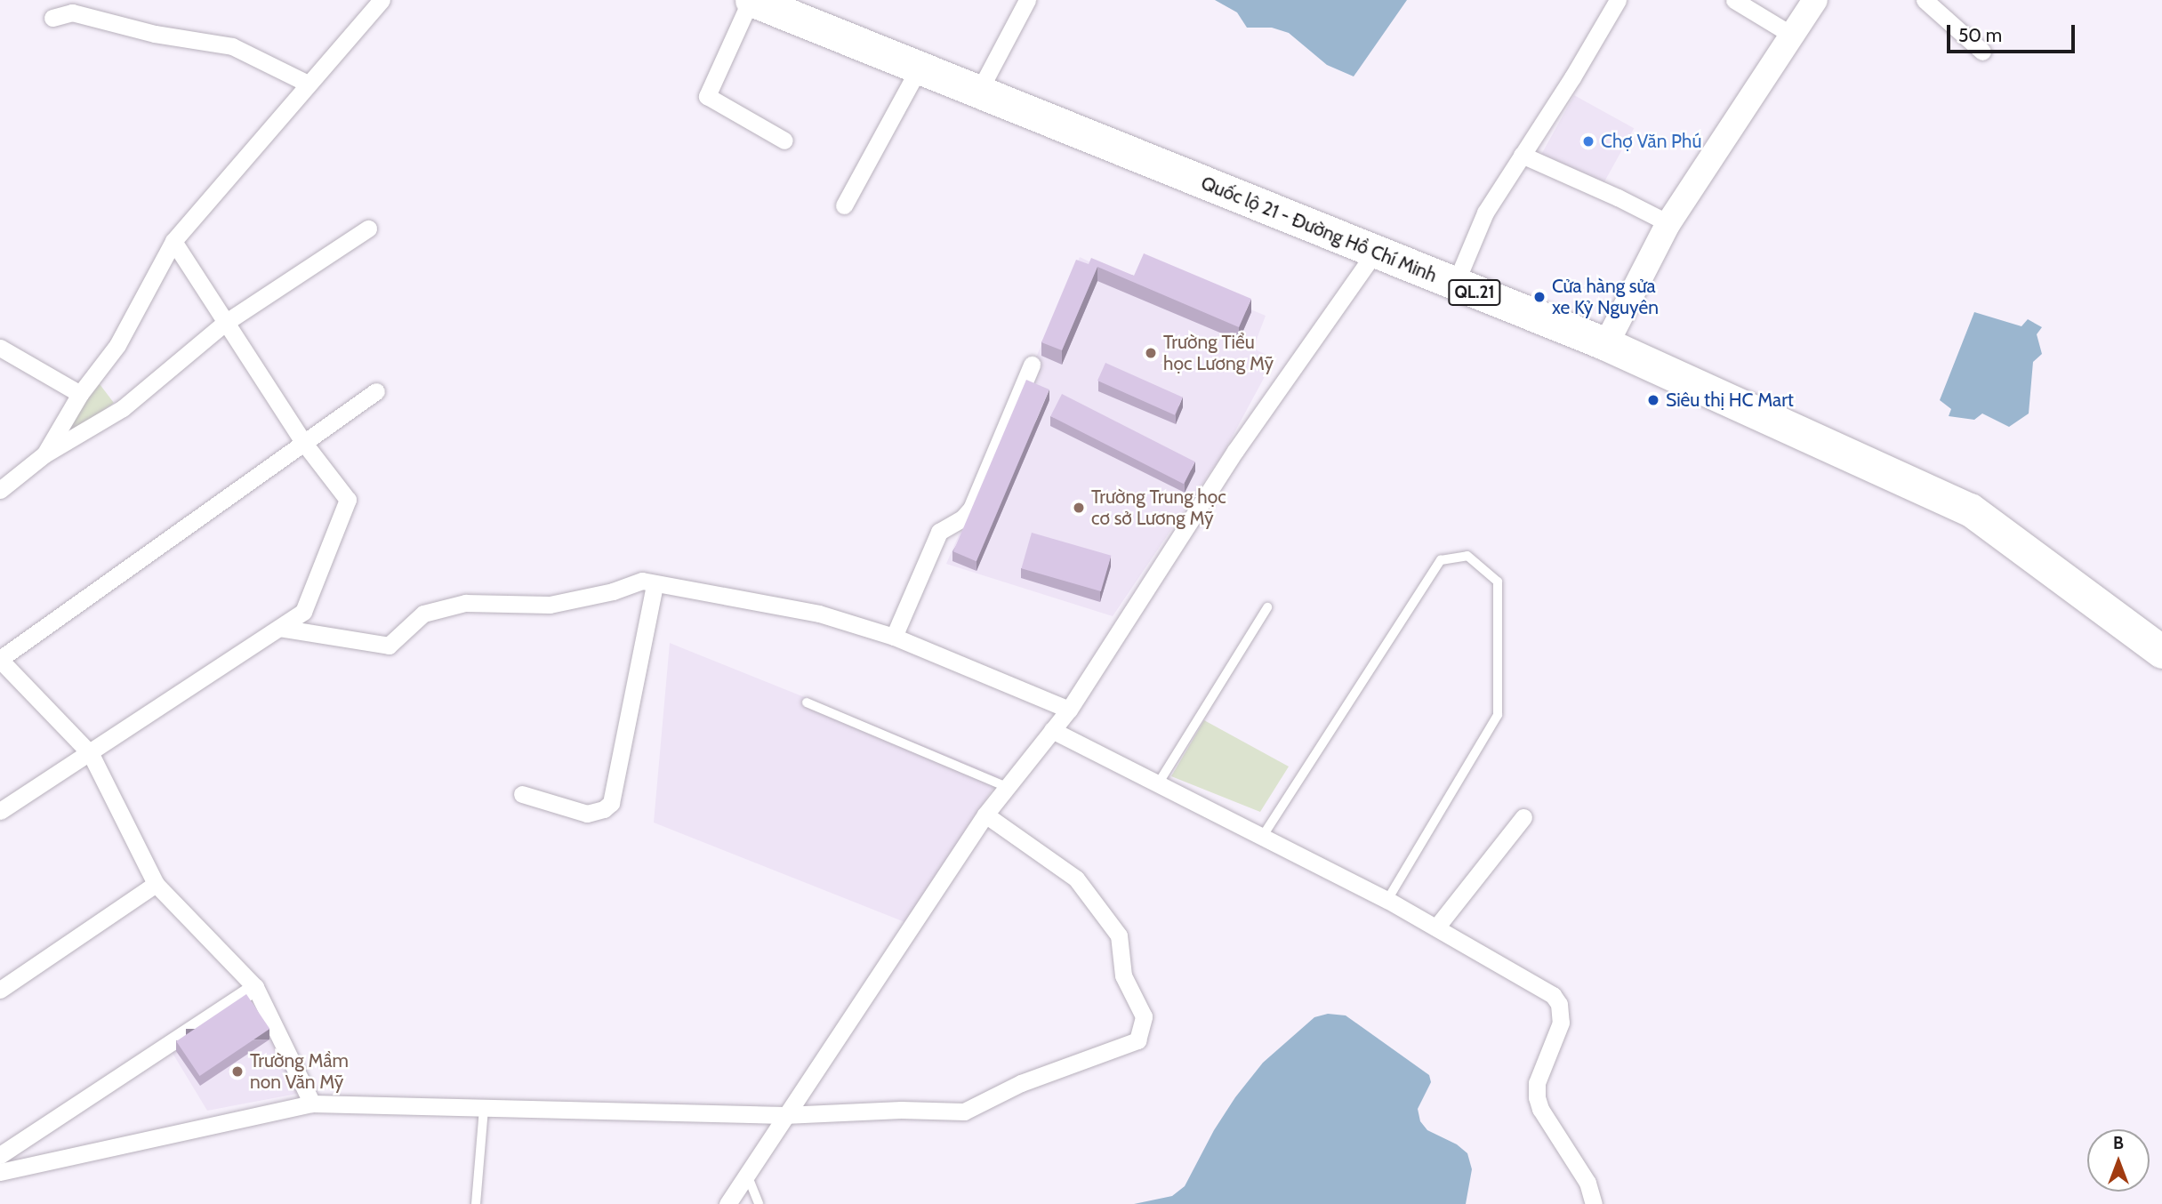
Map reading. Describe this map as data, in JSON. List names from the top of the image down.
{
  "streets": {
    "highway": ["Quốc lộ 21 - Đường Hồ Chí Minh", "QL.21"]
  },
  "places": [
    "Chợ Văn Phú",
    "Cửa hàng sửa xe Kỷ Nguyên",
    "Trường Tiểu học Lương Mỹ",
    "Siêu thị HC Mart",
    "Trường Trung học cơ sở Lương Mỹ",
    "Trường Mầm non Văn Mỹ"
  ],
  "scale_bar": "50 m",
  "north": "top"
}
